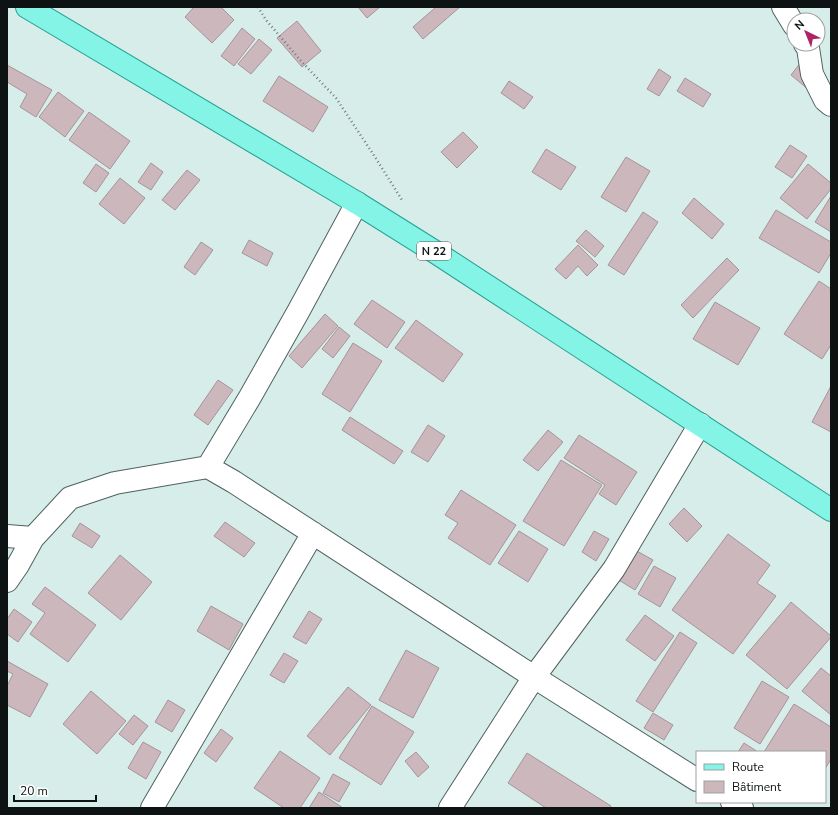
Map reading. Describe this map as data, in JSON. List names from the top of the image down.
{
  "streets": {
    "main road": ["N 22"]
  },
  "legend": ["Route", "Bâtiment"],
  "scale_bar": "20 m",
  "north": "top left"
}
